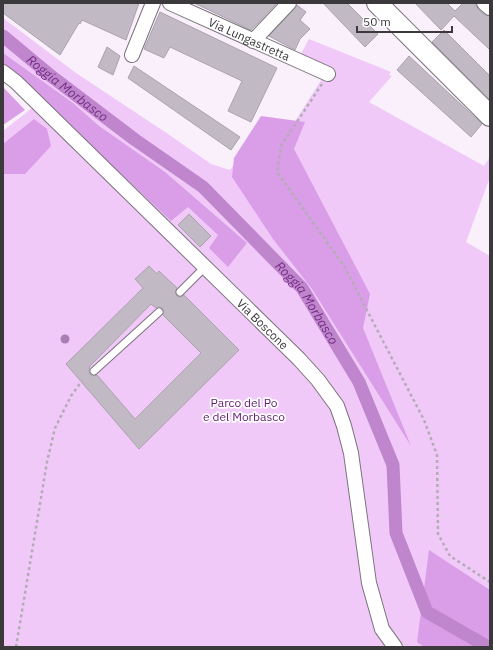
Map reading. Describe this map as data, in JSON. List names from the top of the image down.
{
  "streets": {
    "street": ["Via Lungastretta", "Via Boscone"]
  },
  "water": ["Roggia Morbasco"],
  "parks": ["Parco del Po e del Morbasco"],
  "scale_bar": "50 m"
}
